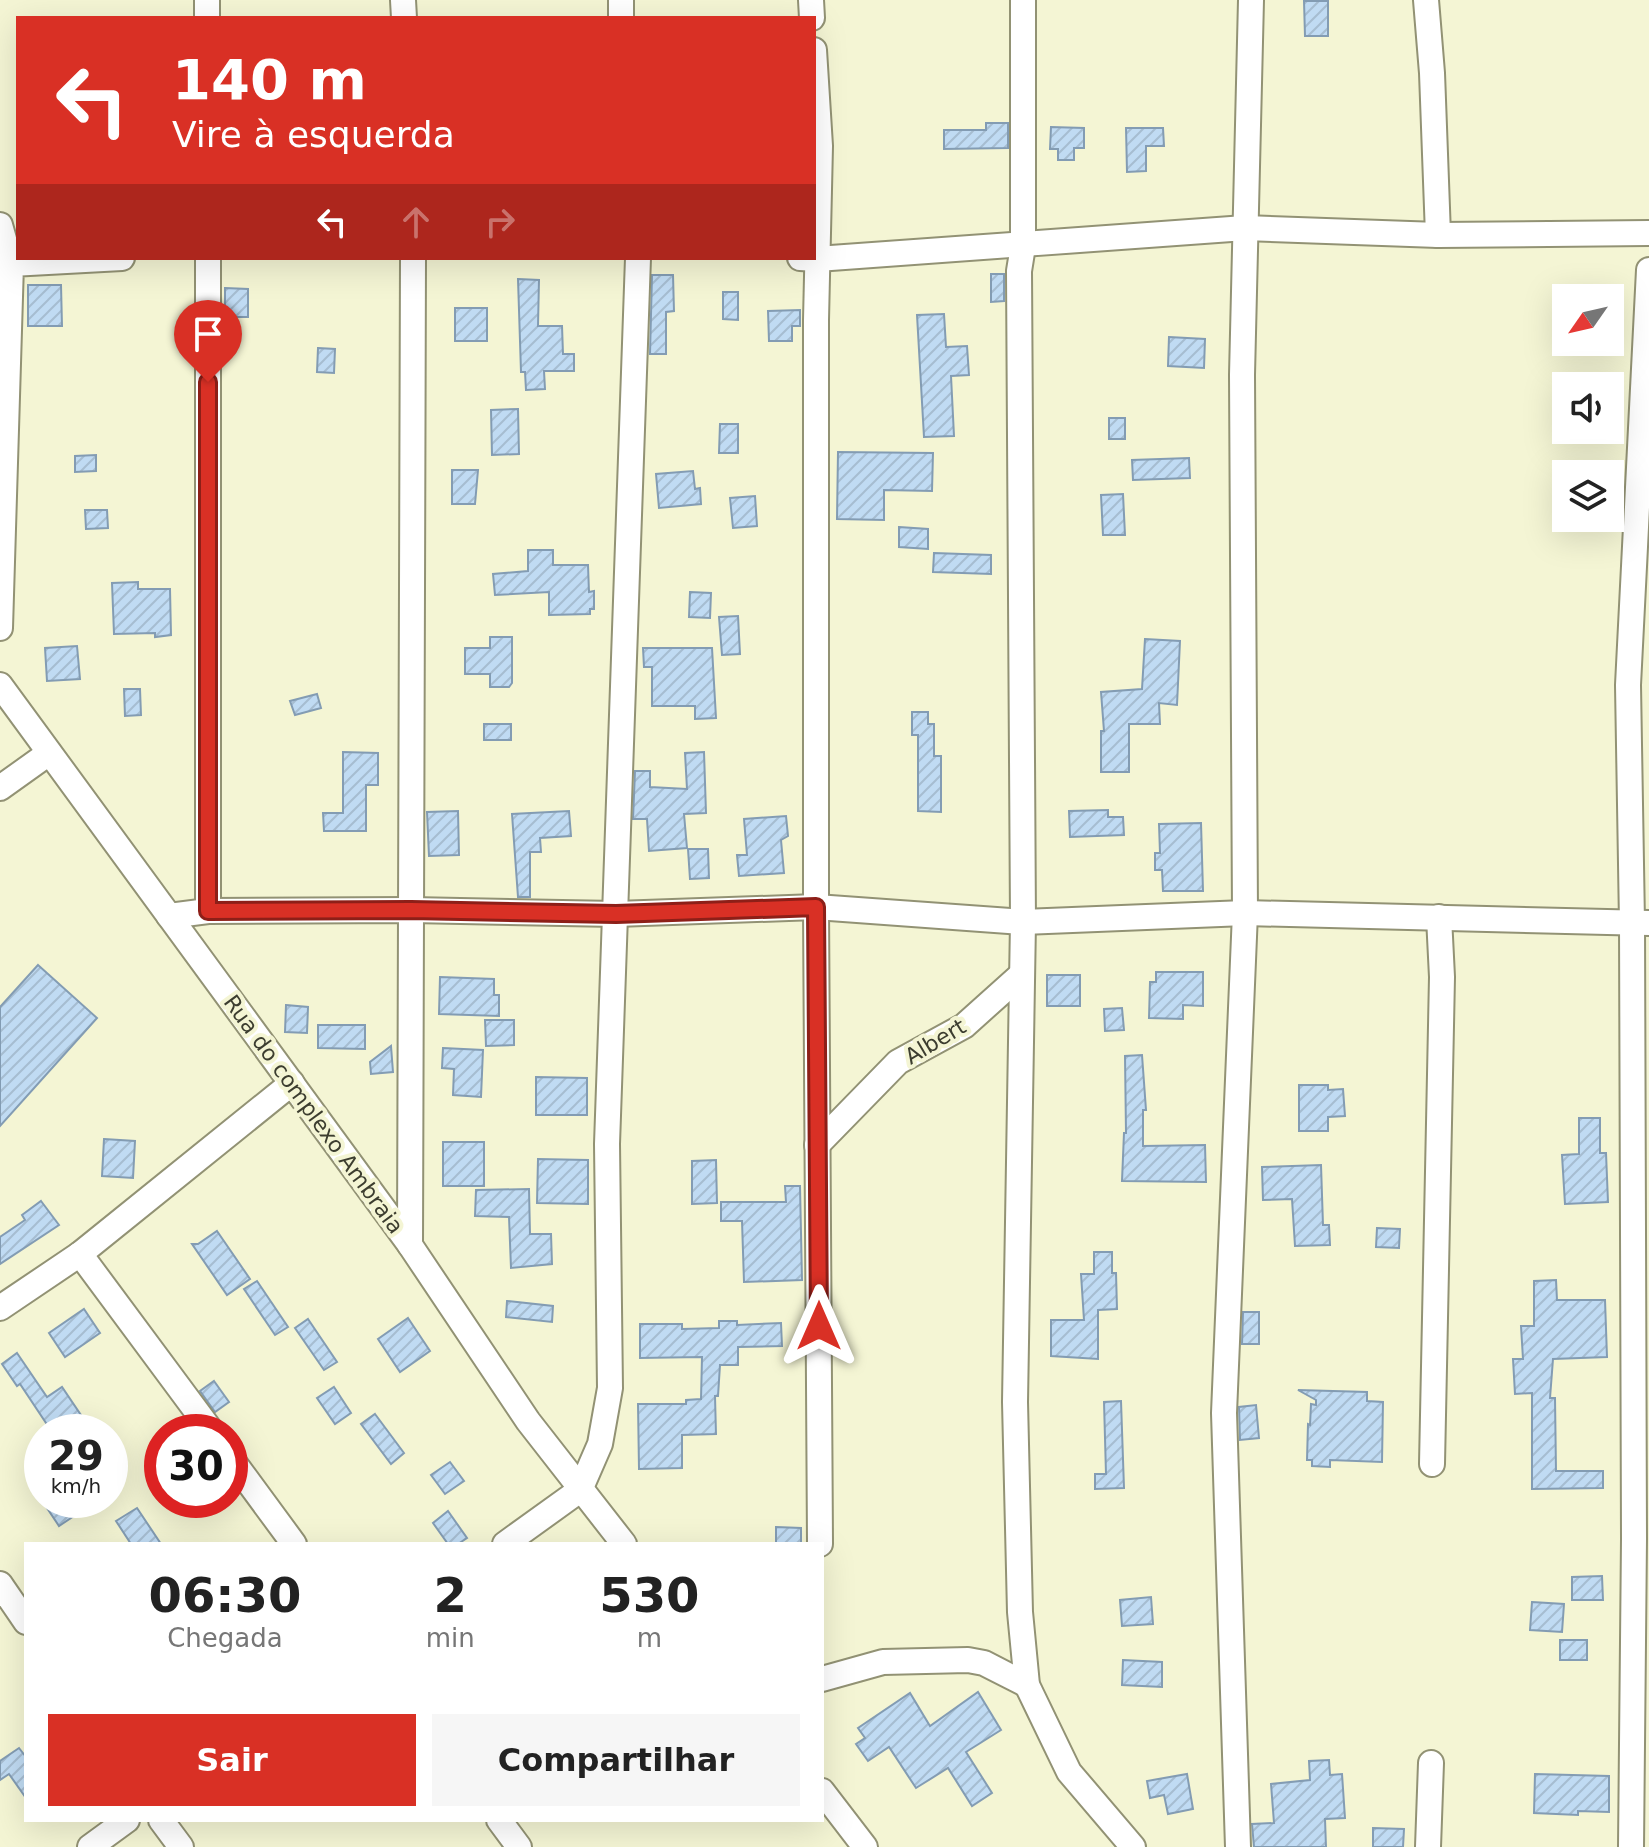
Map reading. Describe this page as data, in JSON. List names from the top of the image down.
{
  "streets": {
    "street": ["Albert", "Rua do complexo Ambraia"]
  },
  "north": "bottom left",
  "page": {
    "turn": ["140 m", "Vire à esquerda"],
    "speed": "29 km/h",
    "limit": "30",
    "eta": [
      "06:30",
      "Chegada",
      "2",
      "min",
      "530",
      "m"
    ],
    "buttons": ["Sair", "Compartilhar"]
  }
}
